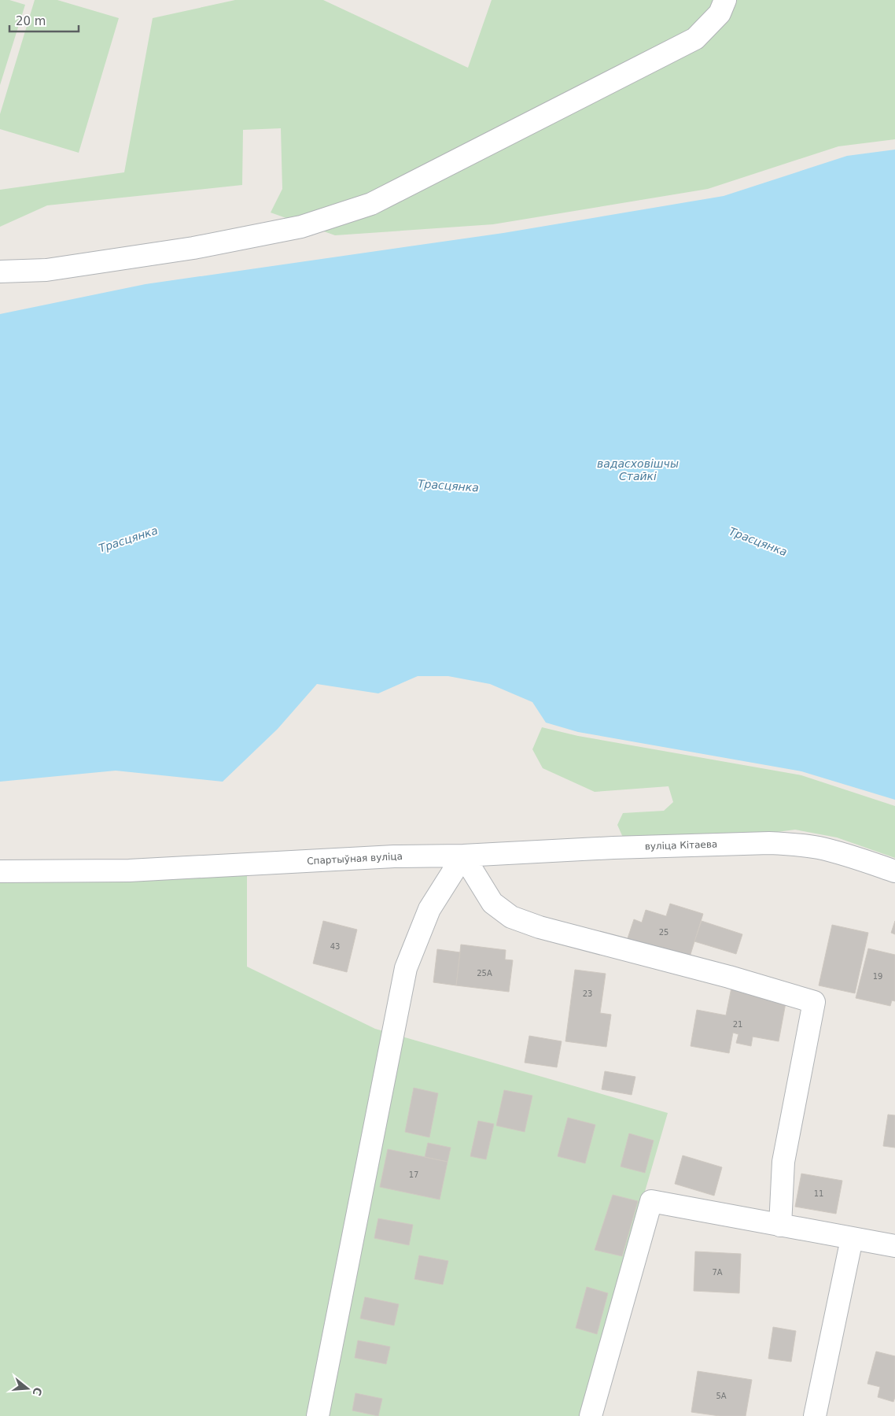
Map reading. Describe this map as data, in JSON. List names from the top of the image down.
{
  "streets": {
    "street": ["вуліца Кітаева", "Спартыўная вуліца"]
  },
  "crossings": [
    ["вуліца Кітаева", "Спартыўная вуліца"]
  ],
  "water": ["вадасховішчы Стайкі", "Трасцянка"],
  "house_numbers": [
    "25",
    "43",
    "25А",
    "19",
    "23",
    "21",
    "17",
    "11",
    "7А",
    "5А"
  ],
  "scale_bar": "20 m",
  "north": "right"
}
